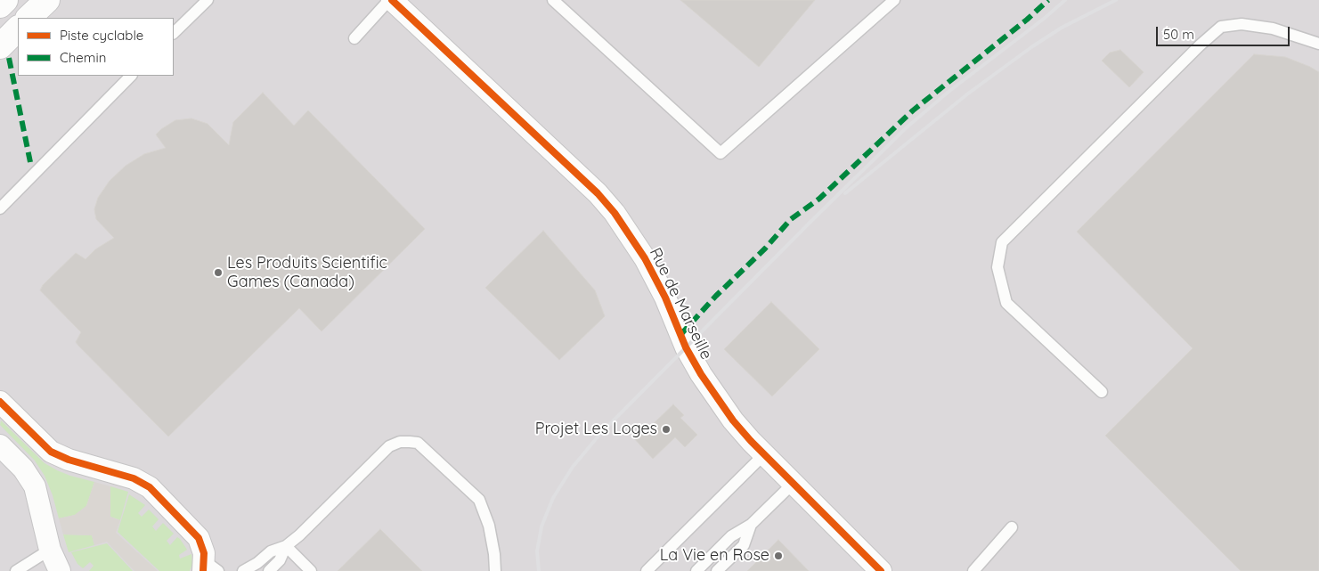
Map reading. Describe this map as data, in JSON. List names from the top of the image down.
{
  "streets": {
    "street": ["Rue de Marseille"]
  },
  "places": ["Les Produits Scientific Games (Canada)", "Projet Les Loges", "La Vie en Rose"],
  "legend": ["Piste cyclable", "Chemin"],
  "scale_bar": "50 m"
}
